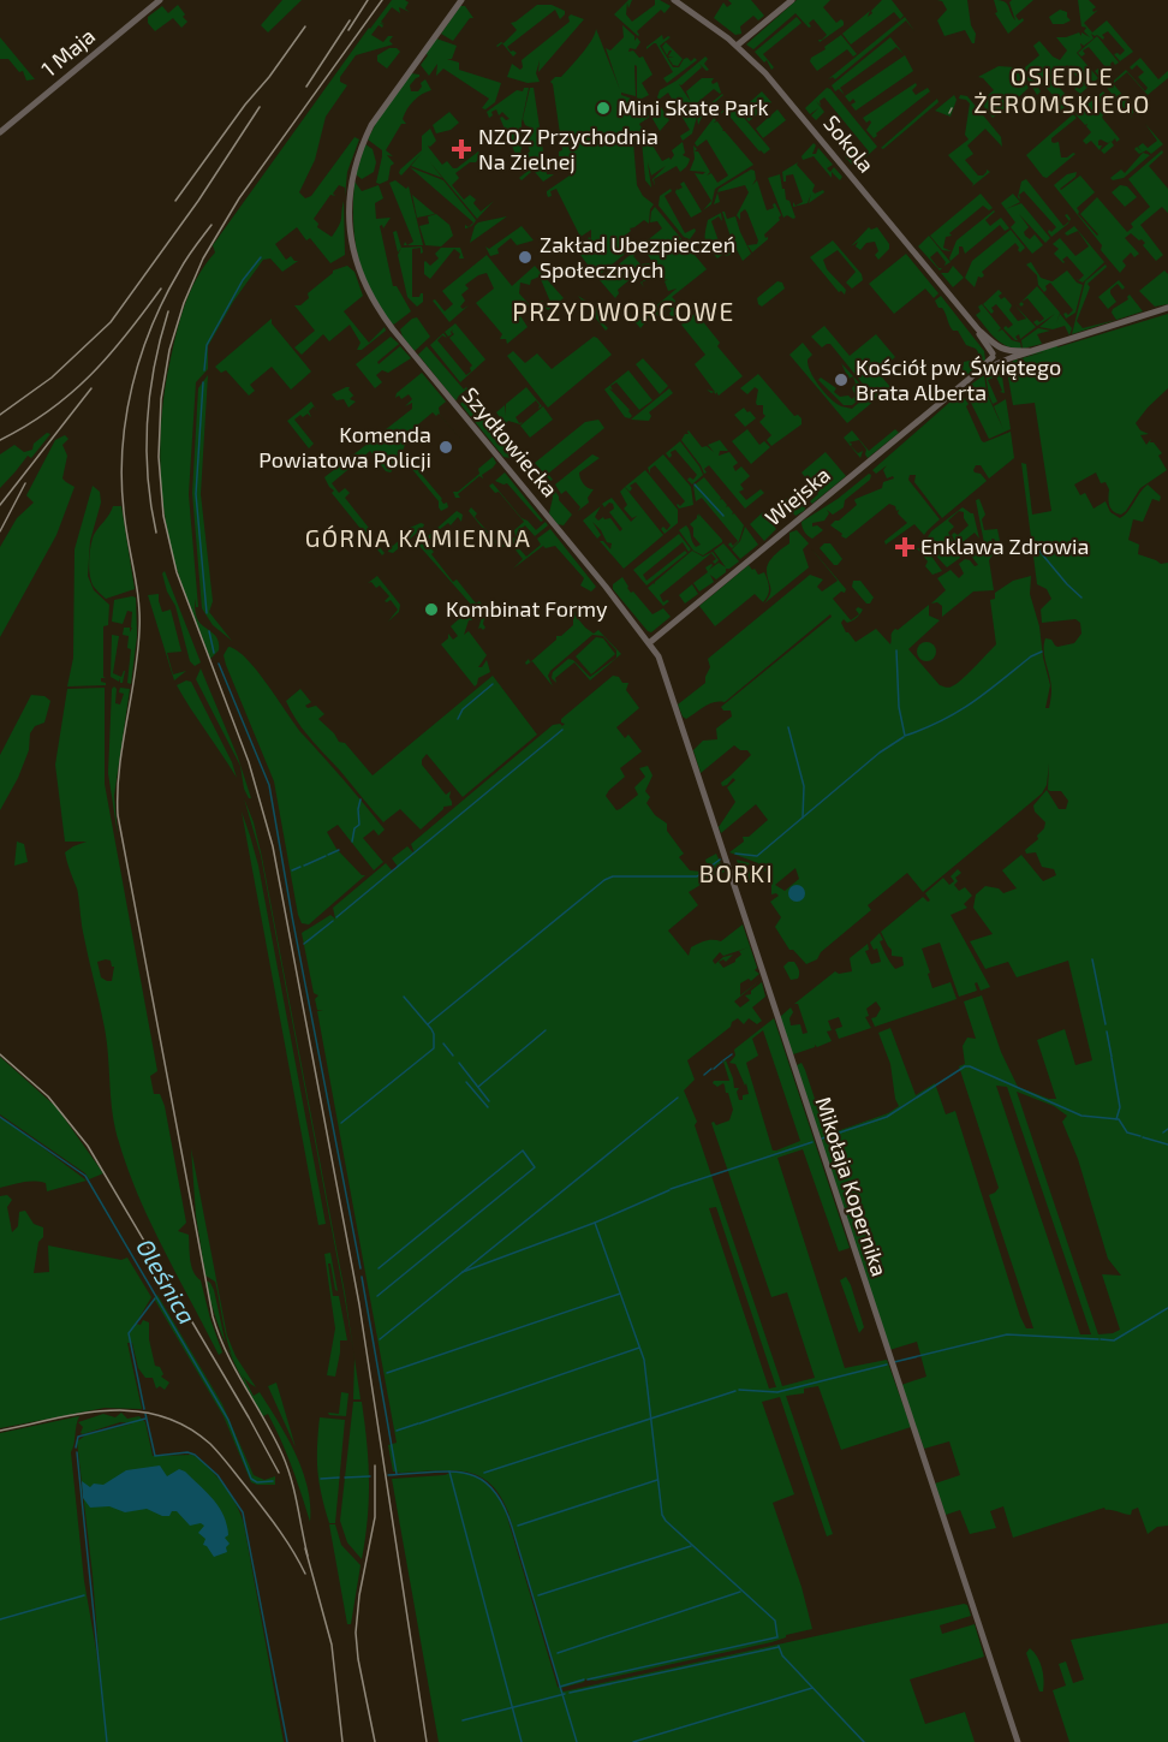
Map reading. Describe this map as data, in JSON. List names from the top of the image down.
{
  "streets": {
    "street": [
      "1 Maja",
      "Sokola",
      "Szydłowiecka",
      "Wiejska",
      "Mikołaja Kopernika"
    ]
  },
  "crossings": [
    ["Sokola", "Wiejska"],
    ["Szydłowiecka", "Wiejska"],
    ["Szydłowiecka", "Mikołaja Kopernika"],
    ["Wiejska", "Mikołaja Kopernika"]
  ],
  "districts": [
    "OSIEDLE ŻEROMSKIEGO",
    "PRZYDWORCOWE",
    "GÓRNA KAMIENNA",
    "BORKI"
  ],
  "water": ["Oleśnica"],
  "places": {
    "other": [
      "Mini Skate Park",
      "Zakład Ubezpieczeń Społecznych",
      "Kościół pw. Świętego Brata Alberta",
      "Komenda Powiatowa Policji",
      "Kombinat Formy"
    ],
    "health": ["NZOZ Przychodnia Na Zielnej", "Enklawa Zdrowia"]
  }
}
